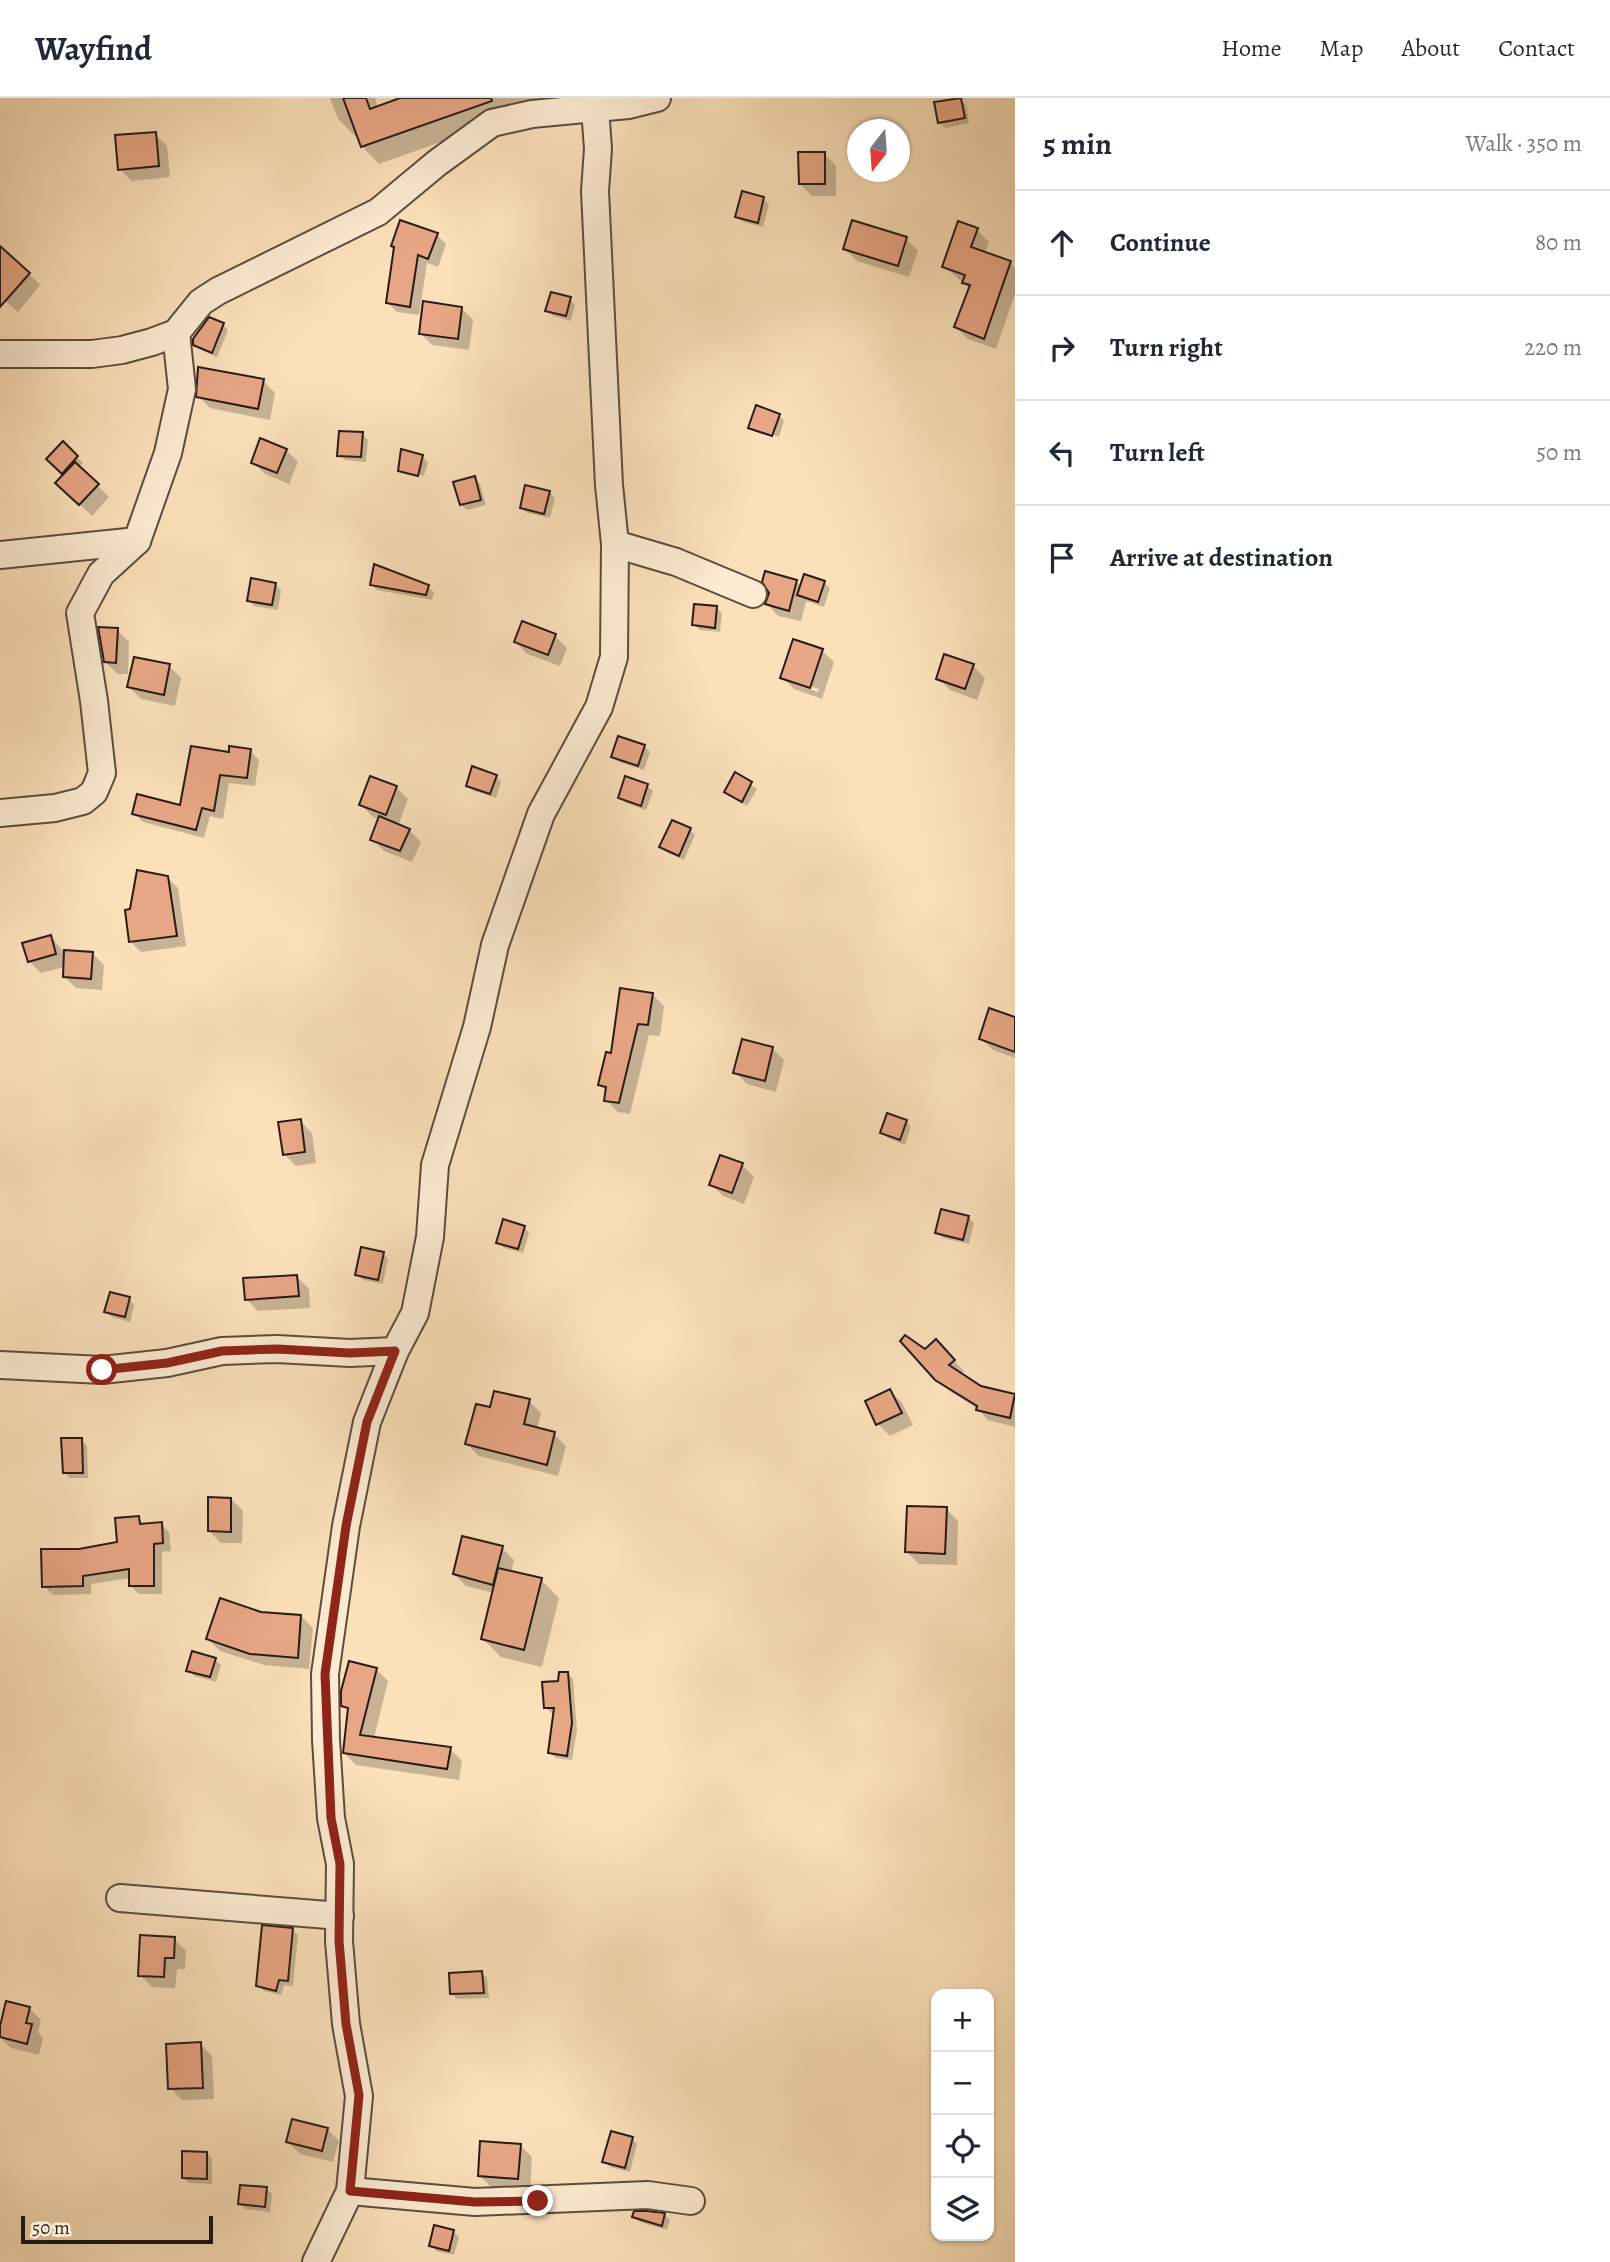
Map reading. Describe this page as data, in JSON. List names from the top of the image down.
{
  "scale_bar": "50 m",
  "north": "bottom",
  "page": {
    "header": "Wayfind",
    "nav": [
      "Home",
      "Map",
      "About",
      "Contact"
    ],
    "heading": ["5 min", "Walk · 350 m"],
    "list": [
      ["Continue", "80 m"],
      ["Turn right", "220 m"],
      ["Turn left", "50 m"],
      "Arrive at destination"
    ],
    "map_buttons": ["+", "−"],
    "scale": "50 m"
  }
}
